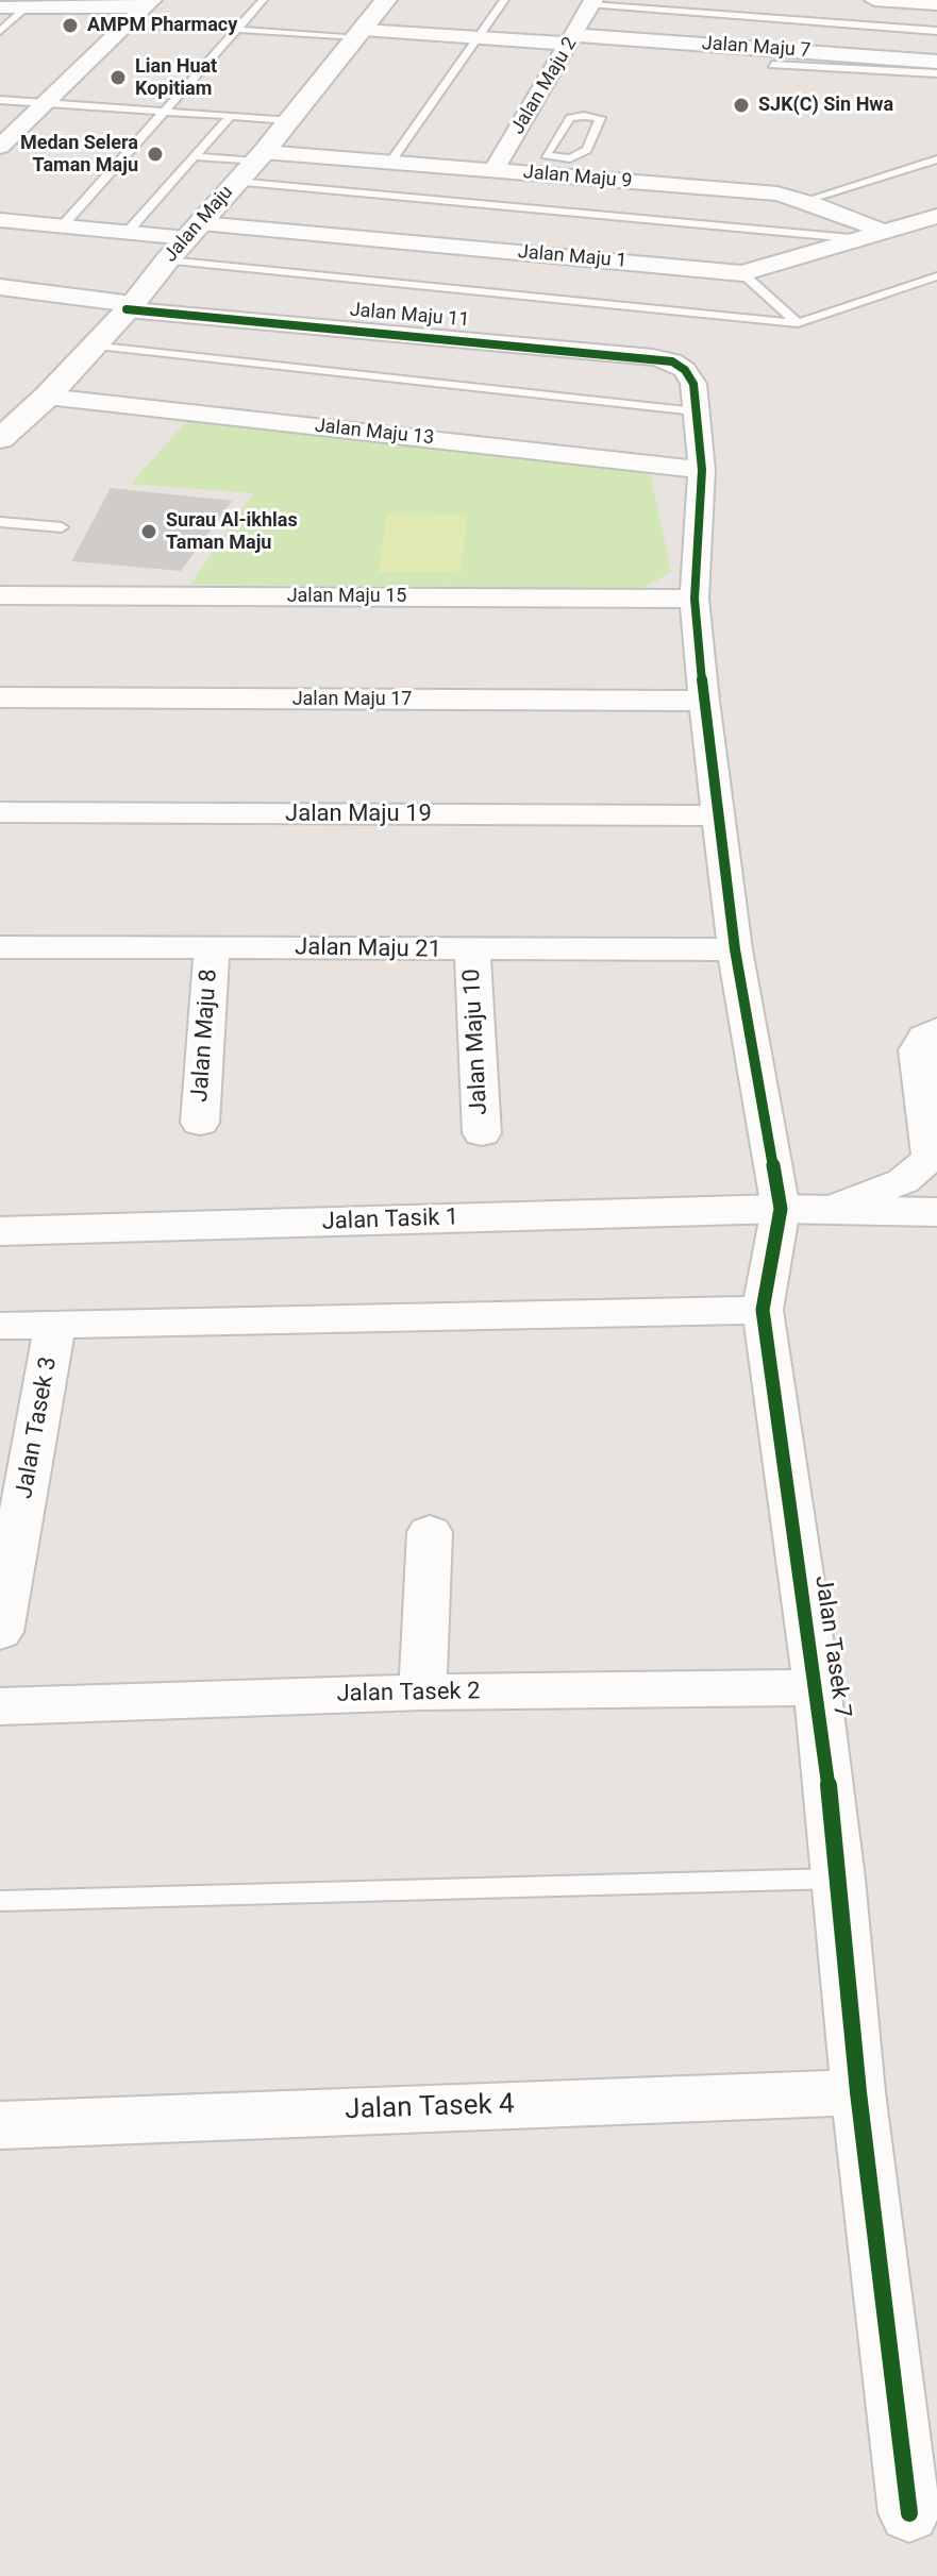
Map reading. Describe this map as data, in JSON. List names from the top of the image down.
{
  "streets": {
    "street": [
      "Jalan Maju 7",
      "Jalan Maju 2",
      "Jalan Maju 9",
      "Jalan Maju",
      "Jalan Maju 1",
      "Jalan Maju 11",
      "Jalan Maju 13",
      "Jalan Maju 15",
      "Jalan Maju 17",
      "Jalan Maju 19",
      "Jalan Maju 21",
      "Jalan Maju 8",
      "Jalan Maju 10",
      "Jalan Tasik 1",
      "Jalan Tasek 3",
      "Jalan Tasek 7",
      "Jalan Tasek 2",
      "Jalan Tasek 4"
    ]
  },
  "crossings": [
    ["Jalan Maju 7", "Jalan Maju 2"],
    ["Jalan Maju 7", "Jalan Maju"],
    ["Jalan Maju 2", "Jalan Maju 9"],
    ["Jalan Maju 9", "Jalan Maju"],
    ["Jalan Maju 9", "Jalan Maju 1"],
    ["Jalan Maju", "Jalan Maju 1"],
    ["Jalan Maju", "Jalan Maju 11"],
    ["Jalan Maju", "Jalan Maju 13"],
    ["Jalan Maju 21", "Jalan Maju 8"],
    ["Jalan Maju 21", "Jalan Maju 10"],
    ["Jalan Tasik 1", "Jalan Tasek 7"],
    ["Jalan Tasek 7", "Jalan Tasek 2"],
    ["Jalan Tasek 7", "Jalan Tasek 4"]
  ],
  "places": [
    "AMPM Pharmacy",
    "Lian Huat Kopitiam",
    "SJK(C) Sin Hwa",
    "Medan Selera Taman Maju",
    "Surau Al-ikhlas Taman Maju"
  ]
}
